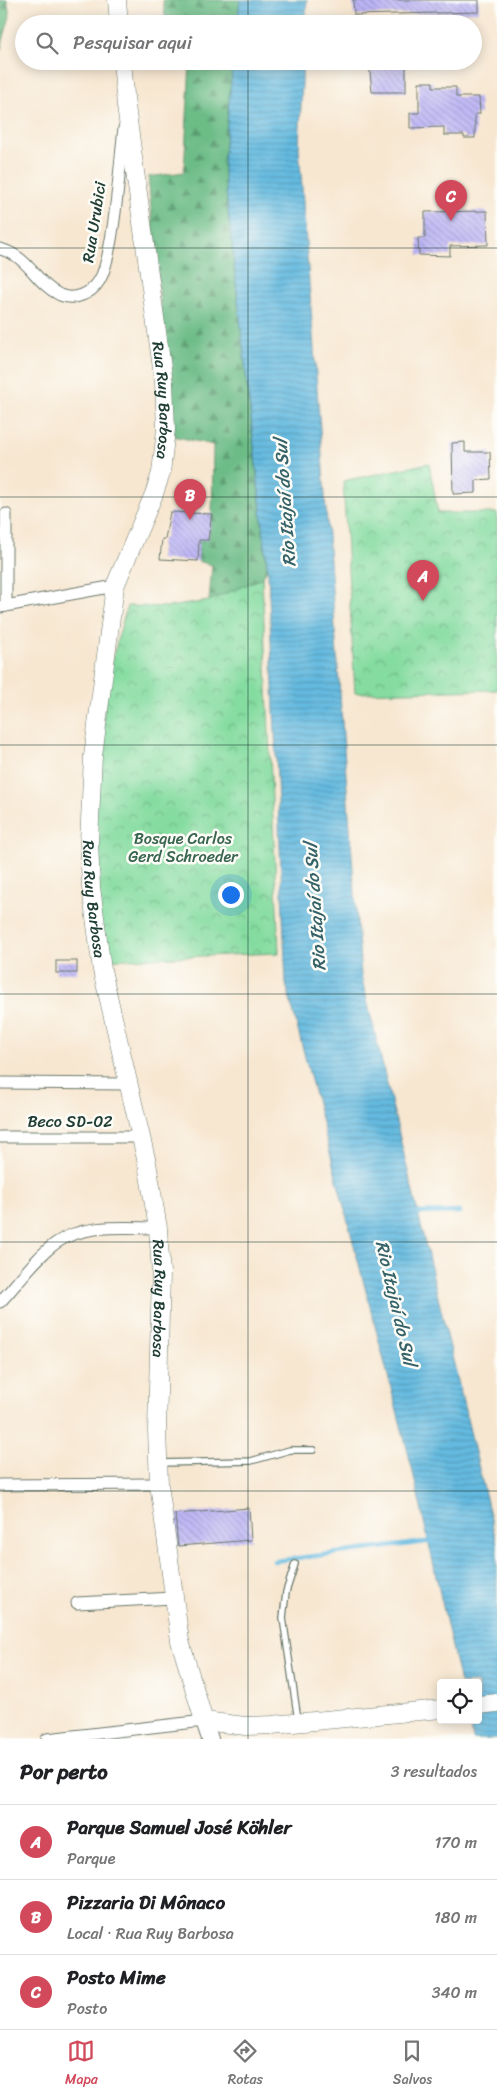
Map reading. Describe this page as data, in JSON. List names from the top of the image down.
{
  "streets": {
    "main road": ["Rua Ruy Barbosa"],
    "street": ["Rua Urubici", "Beco SD-02"]
  },
  "crossings": [
    ["Rua Urubici", "Rua Ruy Barbosa"],
    ["Rua Ruy Barbosa", "Beco SD-02"]
  ],
  "water": ["Rio Itajaí do Sul"],
  "parks": ["Bosque Carlos Gerd Schroeder"],
  "page": {
    "search": "Pesquisar aqui",
    "pins": ["C", "B", "A"],
    "heading": ["Por perto", "3 resultados"],
    "list": [
      {
        "mark": "A",
        "name": "Parque Samuel José Köhler",
        "note": "Parque",
        "value": "170 m"
      },
      {
        "mark": "B",
        "name": "Pizzaria Di Mônaco",
        "note": "Local · Rua Ruy Barbosa",
        "value": "180 m"
      },
      {
        "mark": "C",
        "name": "Posto Mime",
        "note": "Posto",
        "value": "340 m"
      }
    ],
    "nav": ["Mapa", "Rotas", "Salvos"]
  }
}
